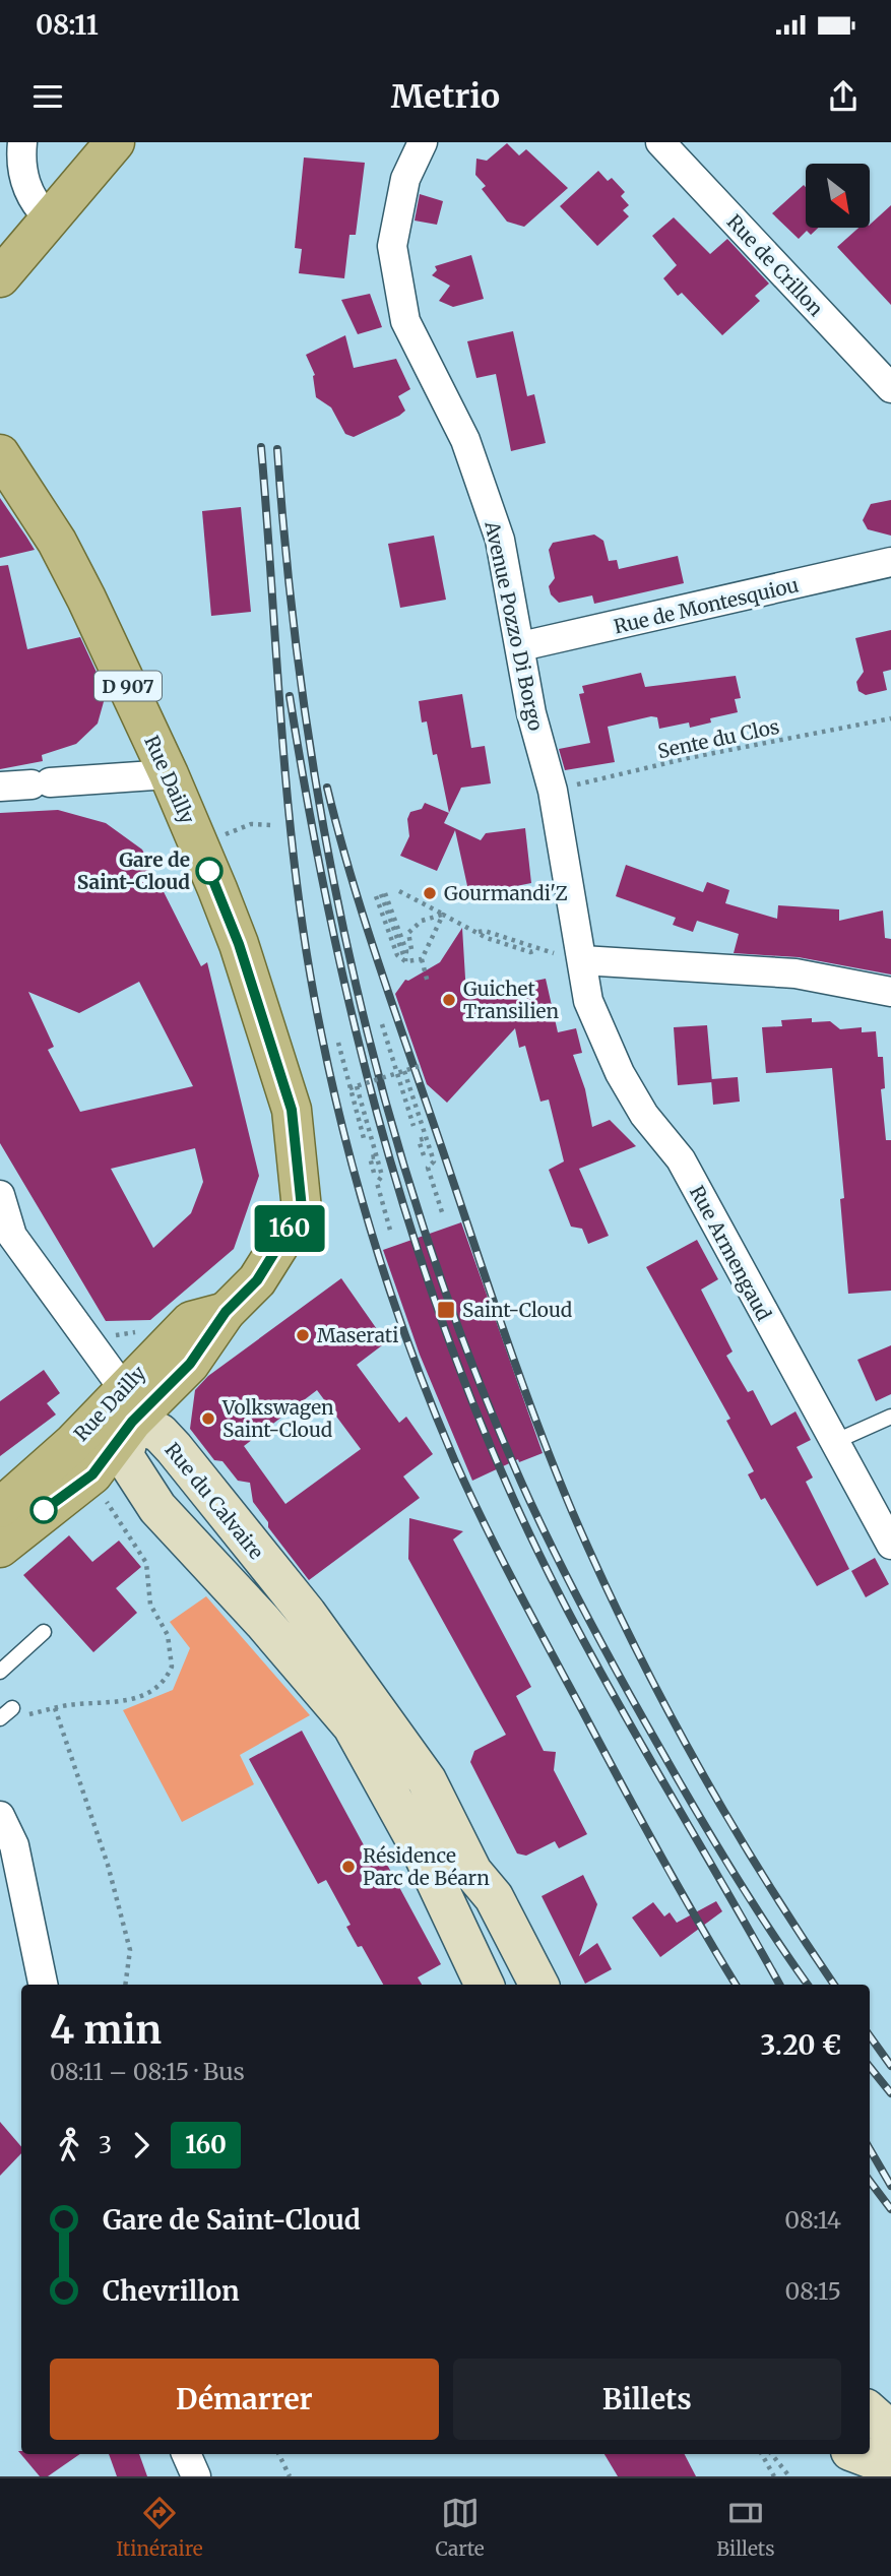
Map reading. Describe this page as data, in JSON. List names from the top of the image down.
{
  "streets": {
    "main road": ["D 907", "Rue Dailly", "Rue du Calvaire"],
    "street": [
      "Rue de Crillon",
      "Rue de Montesquiou",
      "Avenue Pozzo Di Borgo",
      "Rue Armengaud"
    ],
    "path": ["Sente du Clos"]
  },
  "crossings": [
    ["Rue de Montesquiou", "Avenue Pozzo Di Borgo"],
    ["Avenue Pozzo Di Borgo", "Sente du Clos"],
    ["Avenue Pozzo Di Borgo", "Rue Armengaud"],
    ["Rue Dailly", "Rue du Calvaire"]
  ],
  "places": {
    "other": [
      "Gare de Saint-Cloud",
      "Gourmandi'Z",
      "Guichet Transilien",
      "Maserati",
      "Volkswagen Saint-Cloud",
      "Résidence Parc de Béarn"
    ],
    "transit": ["Saint-Cloud"]
  },
  "lines": ["bus line 160"],
  "north": "bottom right",
  "page": {
    "status": "08:11",
    "header": "Metrio",
    "on_map": "160",
    "heading": ["4 min", "08:11 – 08:15 · Bus", "3.20 €"],
    "legs": ["3", "160"],
    "list": [
      {
        "name": "Gare de Saint-Cloud",
        "value": "08:14"
      },
      {
        "name": "Chevrillon",
        "value": "08:15"
      }
    ],
    "buttons": ["Démarrer", "Billets"],
    "tabs": ["Itinéraire", "Carte", "Billets"]
  }
}
